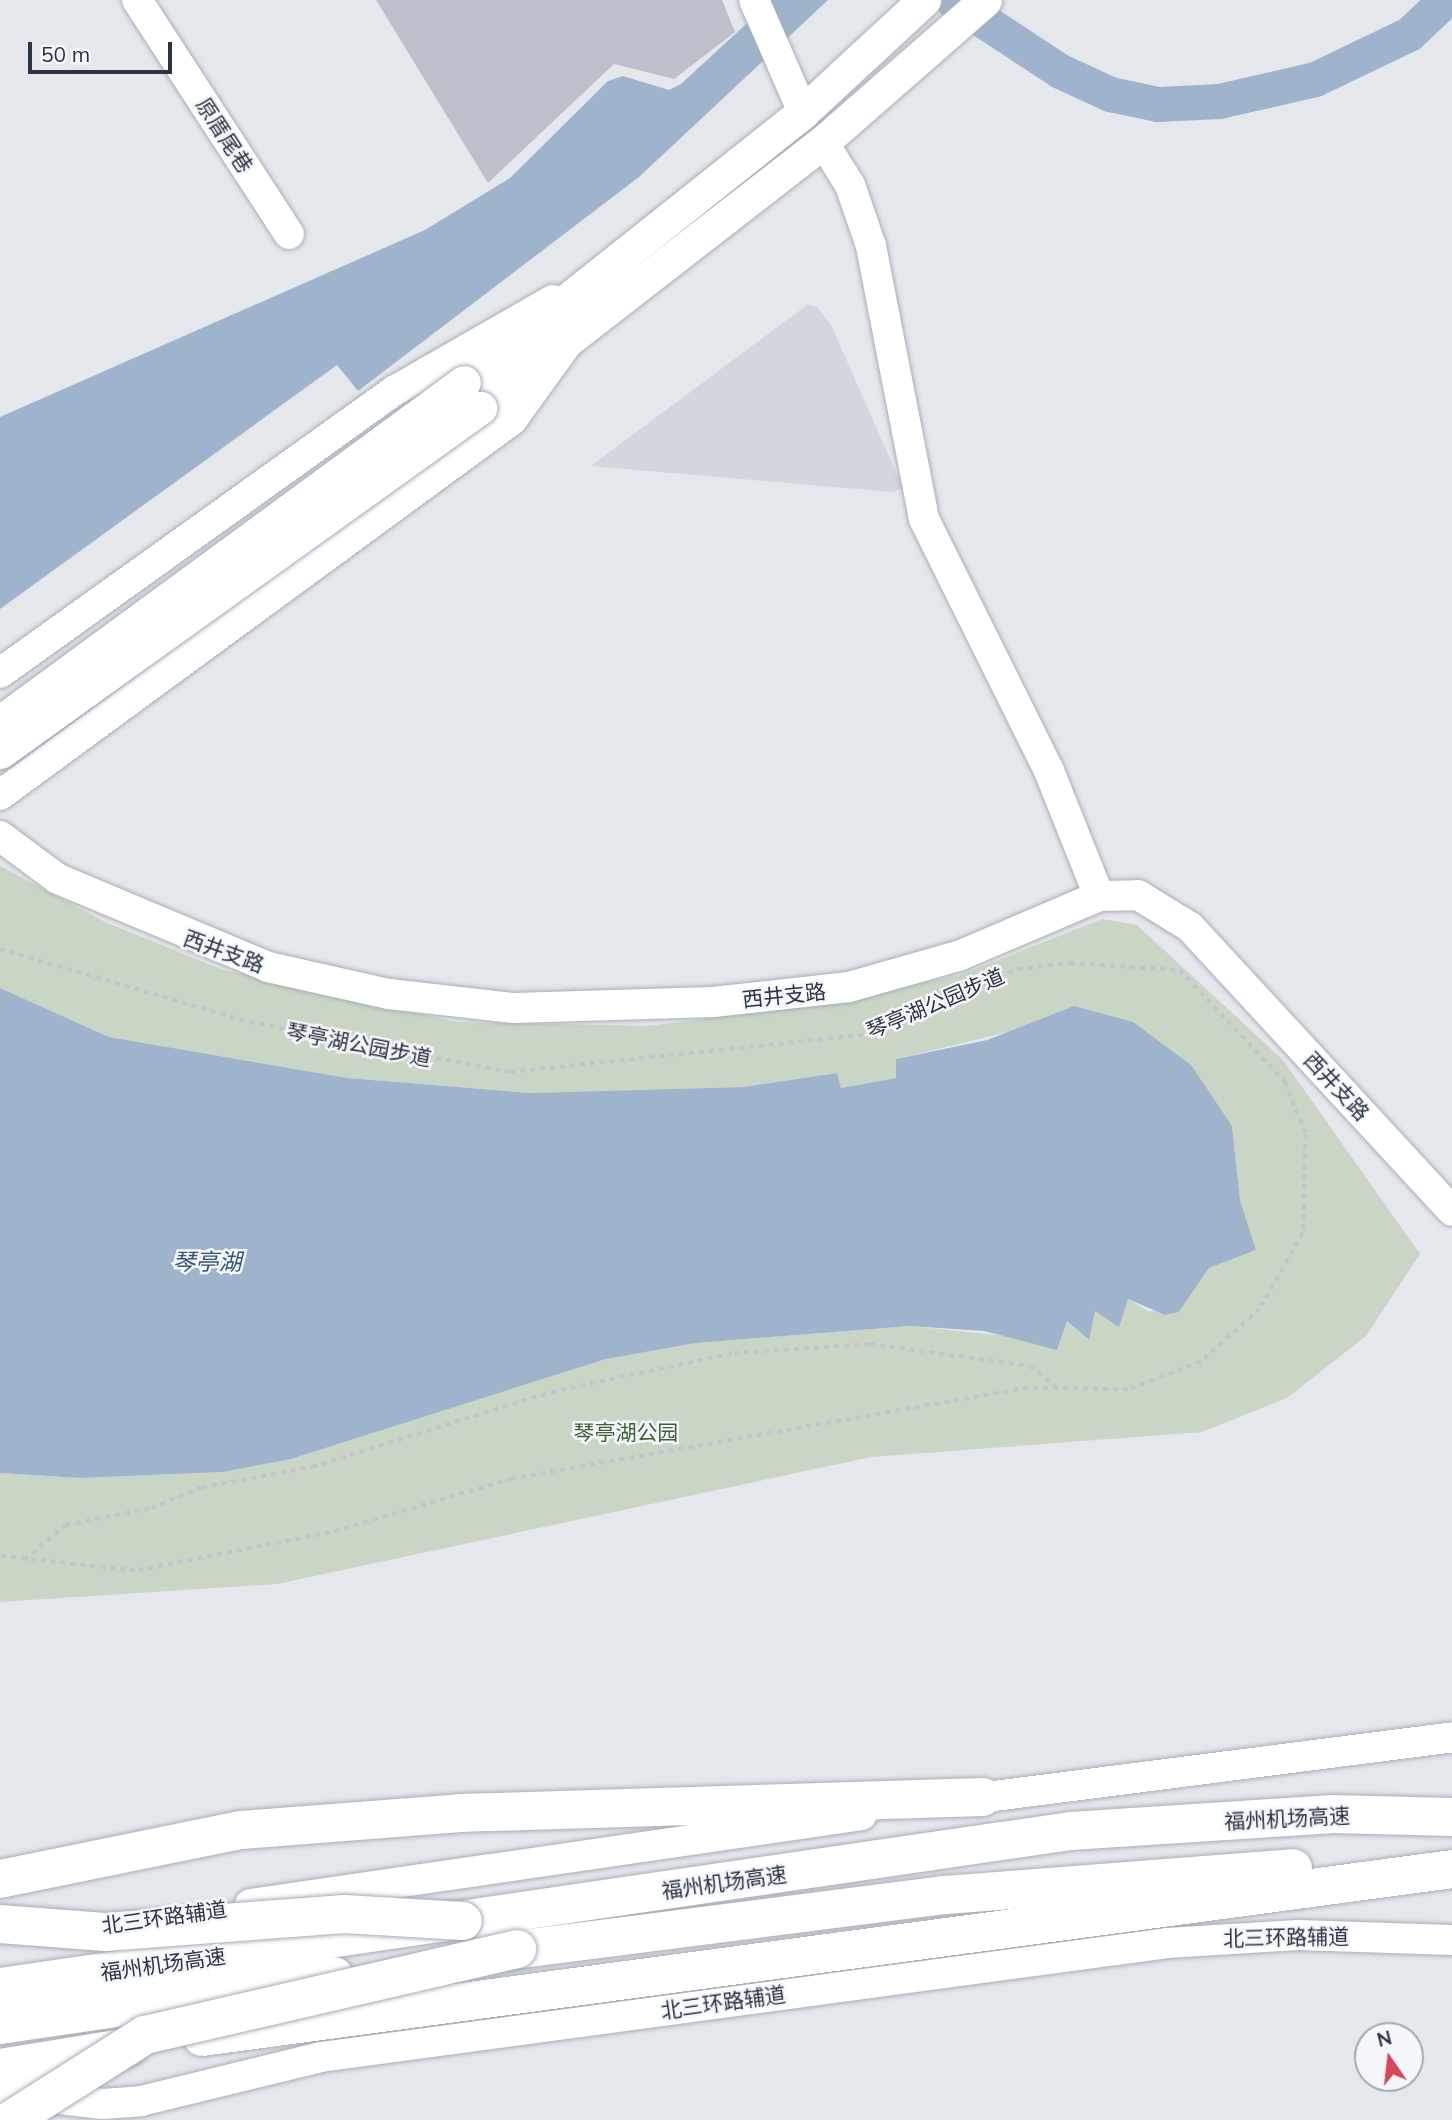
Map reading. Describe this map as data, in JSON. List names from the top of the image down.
{
  "streets": {
    "highway": ["福州机场高速"],
    "main road": ["原厝尾巷", "西井支路", "北三环路辅道"],
    "path": ["琴亭湖公园步道"]
  },
  "water": ["琴亭湖"],
  "parks": ["琴亭湖公园"],
  "scale_bar": "50 m",
  "north": "top"
}
